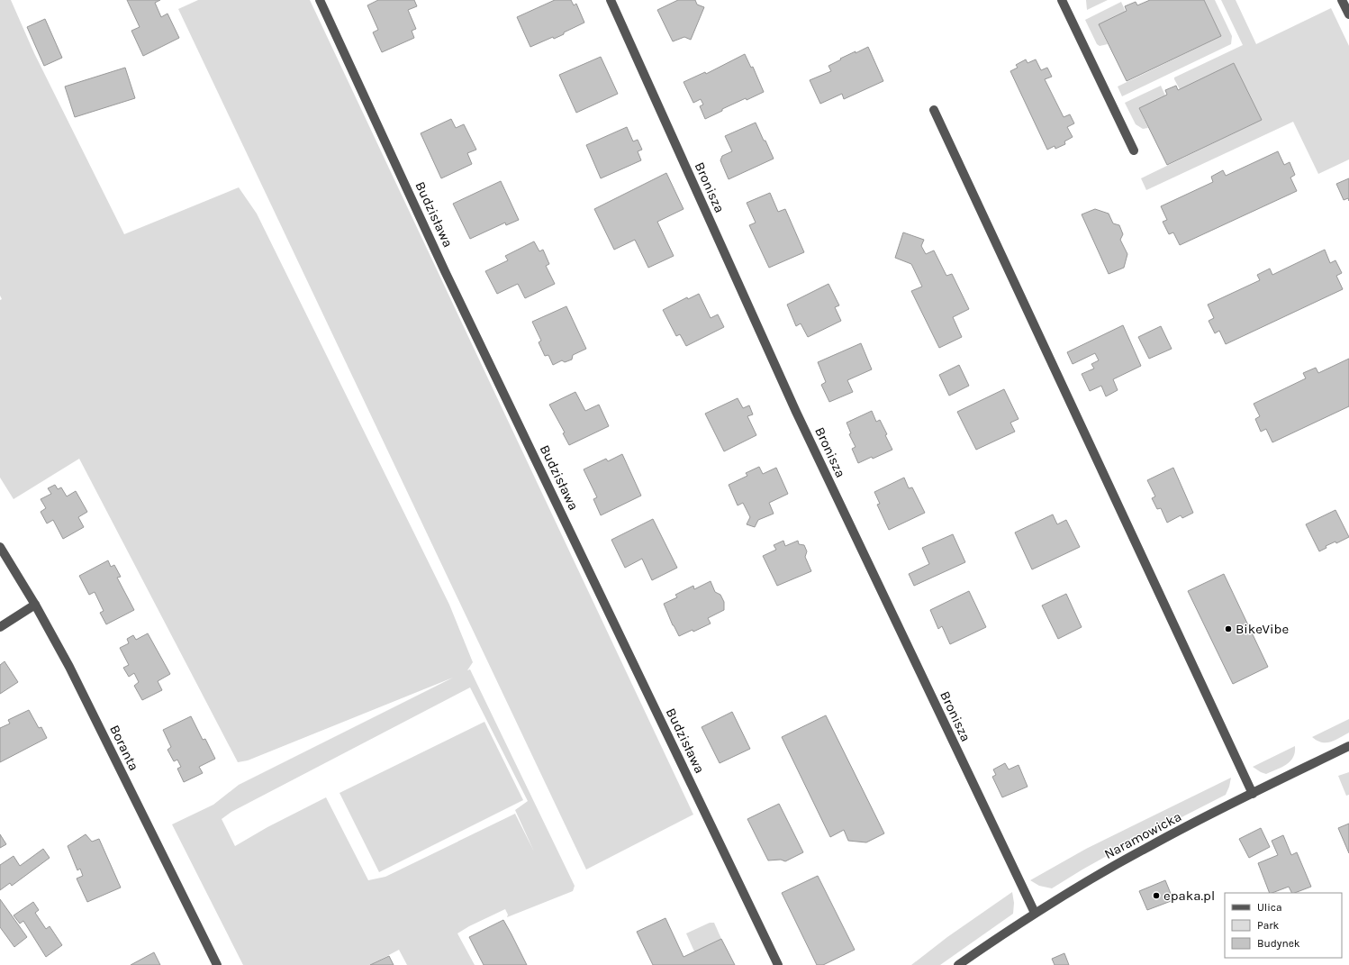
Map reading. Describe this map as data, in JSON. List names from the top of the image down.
{
  "streets": {
    "street": [
      "Bronisza",
      "Budzisława",
      "Boranta",
      "Naramowicka"
    ]
  },
  "crossings": [
    ["Bronisza", "Naramowicka"]
  ],
  "places": ["BikeVibe", "epaka.pl"],
  "legend": ["Ulica", "Park", "Budynek"]
}
